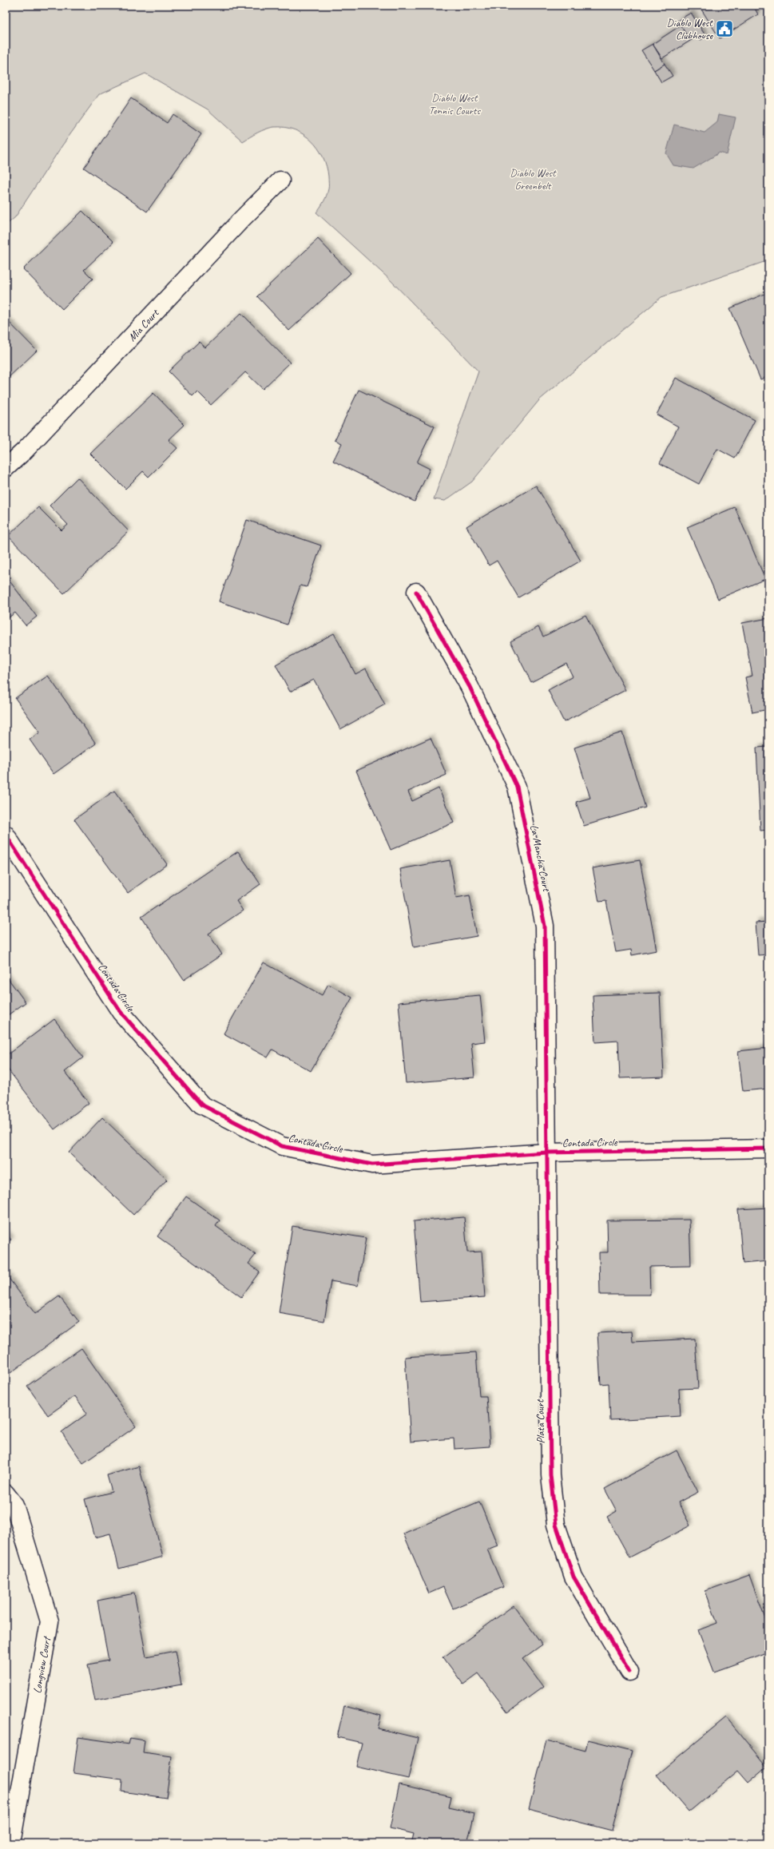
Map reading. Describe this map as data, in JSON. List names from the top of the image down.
{
  "streets": {
    "street": [
      "Mia Court",
      "La Mancha Court",
      "Contada Circle",
      "Plata Court",
      "Longview Court"
    ]
  },
  "crossings": [
    ["La Mancha Court", "Contada Circle"],
    ["La Mancha Court", "Plata Court"],
    ["Contada Circle", "Plata Court"]
  ],
  "parks": ["Diablo West Tennis Courts", "Diablo West Greenbelt"],
  "places": {
    "public building": ["Diablo West Clubhouse"]
  }
}
